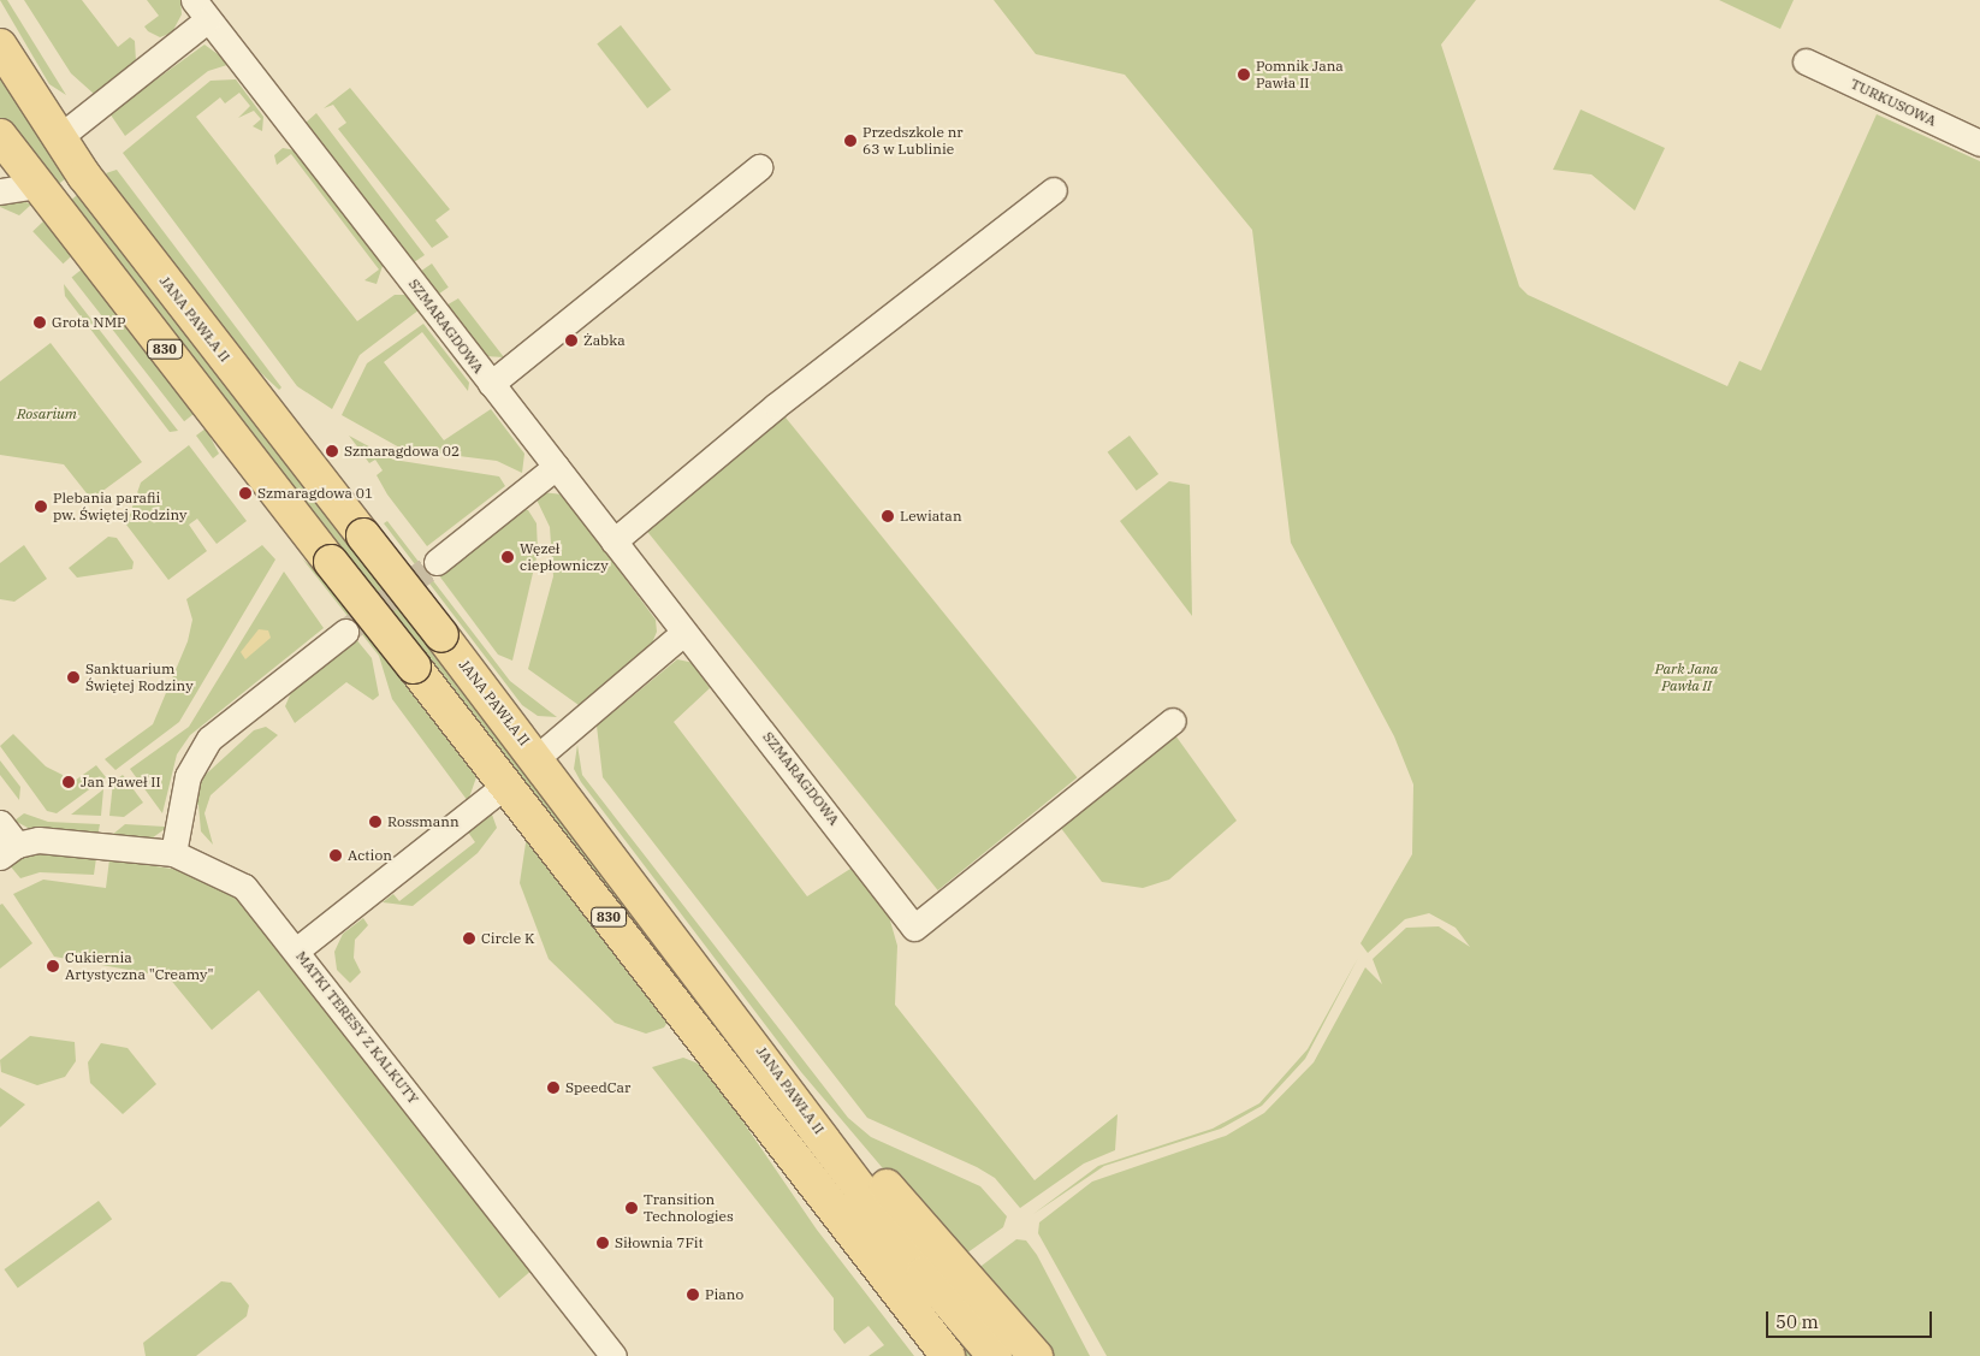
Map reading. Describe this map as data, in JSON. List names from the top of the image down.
{
  "streets": {
    "main road": ["JANA PAWŁA II", "830"],
    "street": ["TURKUSOWA", "SZMARAGDOWA", "MATKI TERESY Z KALKUTY"]
  },
  "crossings": [
    ["JANA PAWŁA II", "SZMARAGDOWA"]
  ],
  "parks": ["Rosarium", "Park Jana Pawła II"],
  "places": [
    "Pomnik Jana Pawła II",
    "Przedszkole nr 63 w Lublinie",
    "Grota NMP",
    "Żabka",
    "Szmaragdowa 02",
    "Szmaragdowa 01",
    "Plebania parafii pw. Świętej Rodziny",
    "Lewiatan",
    "Węzeł ciepłowniczy",
    "Sanktuarium Świętej Rodziny",
    "Jan Paweł II",
    "Rossmann",
    "Action",
    "Circle K",
    "Cukiernia Artystyczna \"Creamy\"",
    "SpeedCar",
    "Transition Technologies",
    "Siłownia 7Fit",
    "Piano"
  ],
  "scale_bar": "50 m"
}
